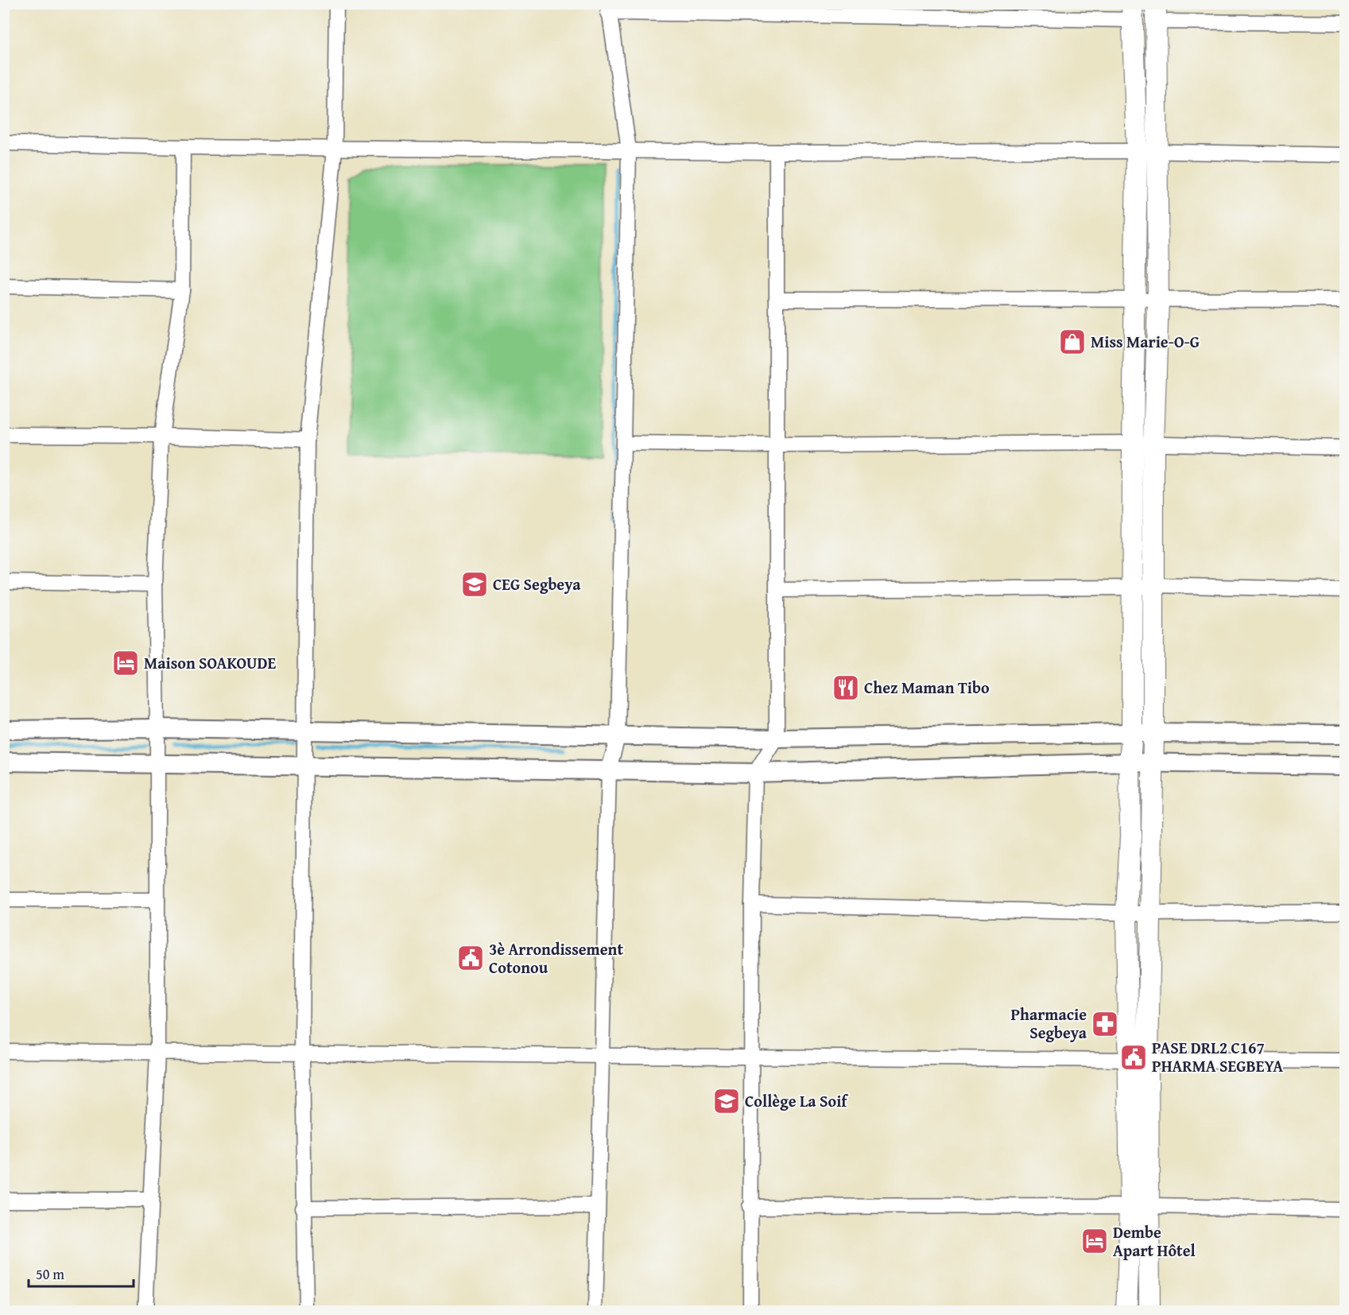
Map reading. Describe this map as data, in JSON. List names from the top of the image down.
{
  "places": {
    "shop": ["Miss Marie-O-G"],
    "school or university": ["CEG Segbeya", "Collège La Soif"],
    "hotel": ["Maison SOAKOUDE", "Dembe Apart Hôtel"],
    "restaurant": ["Chez Maman Tibo"],
    "public building": ["3è Arrondissement Cotonou", "PASE DRL2 C167 PHARMA SEGBEYA"],
    "pharmacy": ["Pharmacie Segbeya"]
  },
  "scale_bar": "50 m"
}
